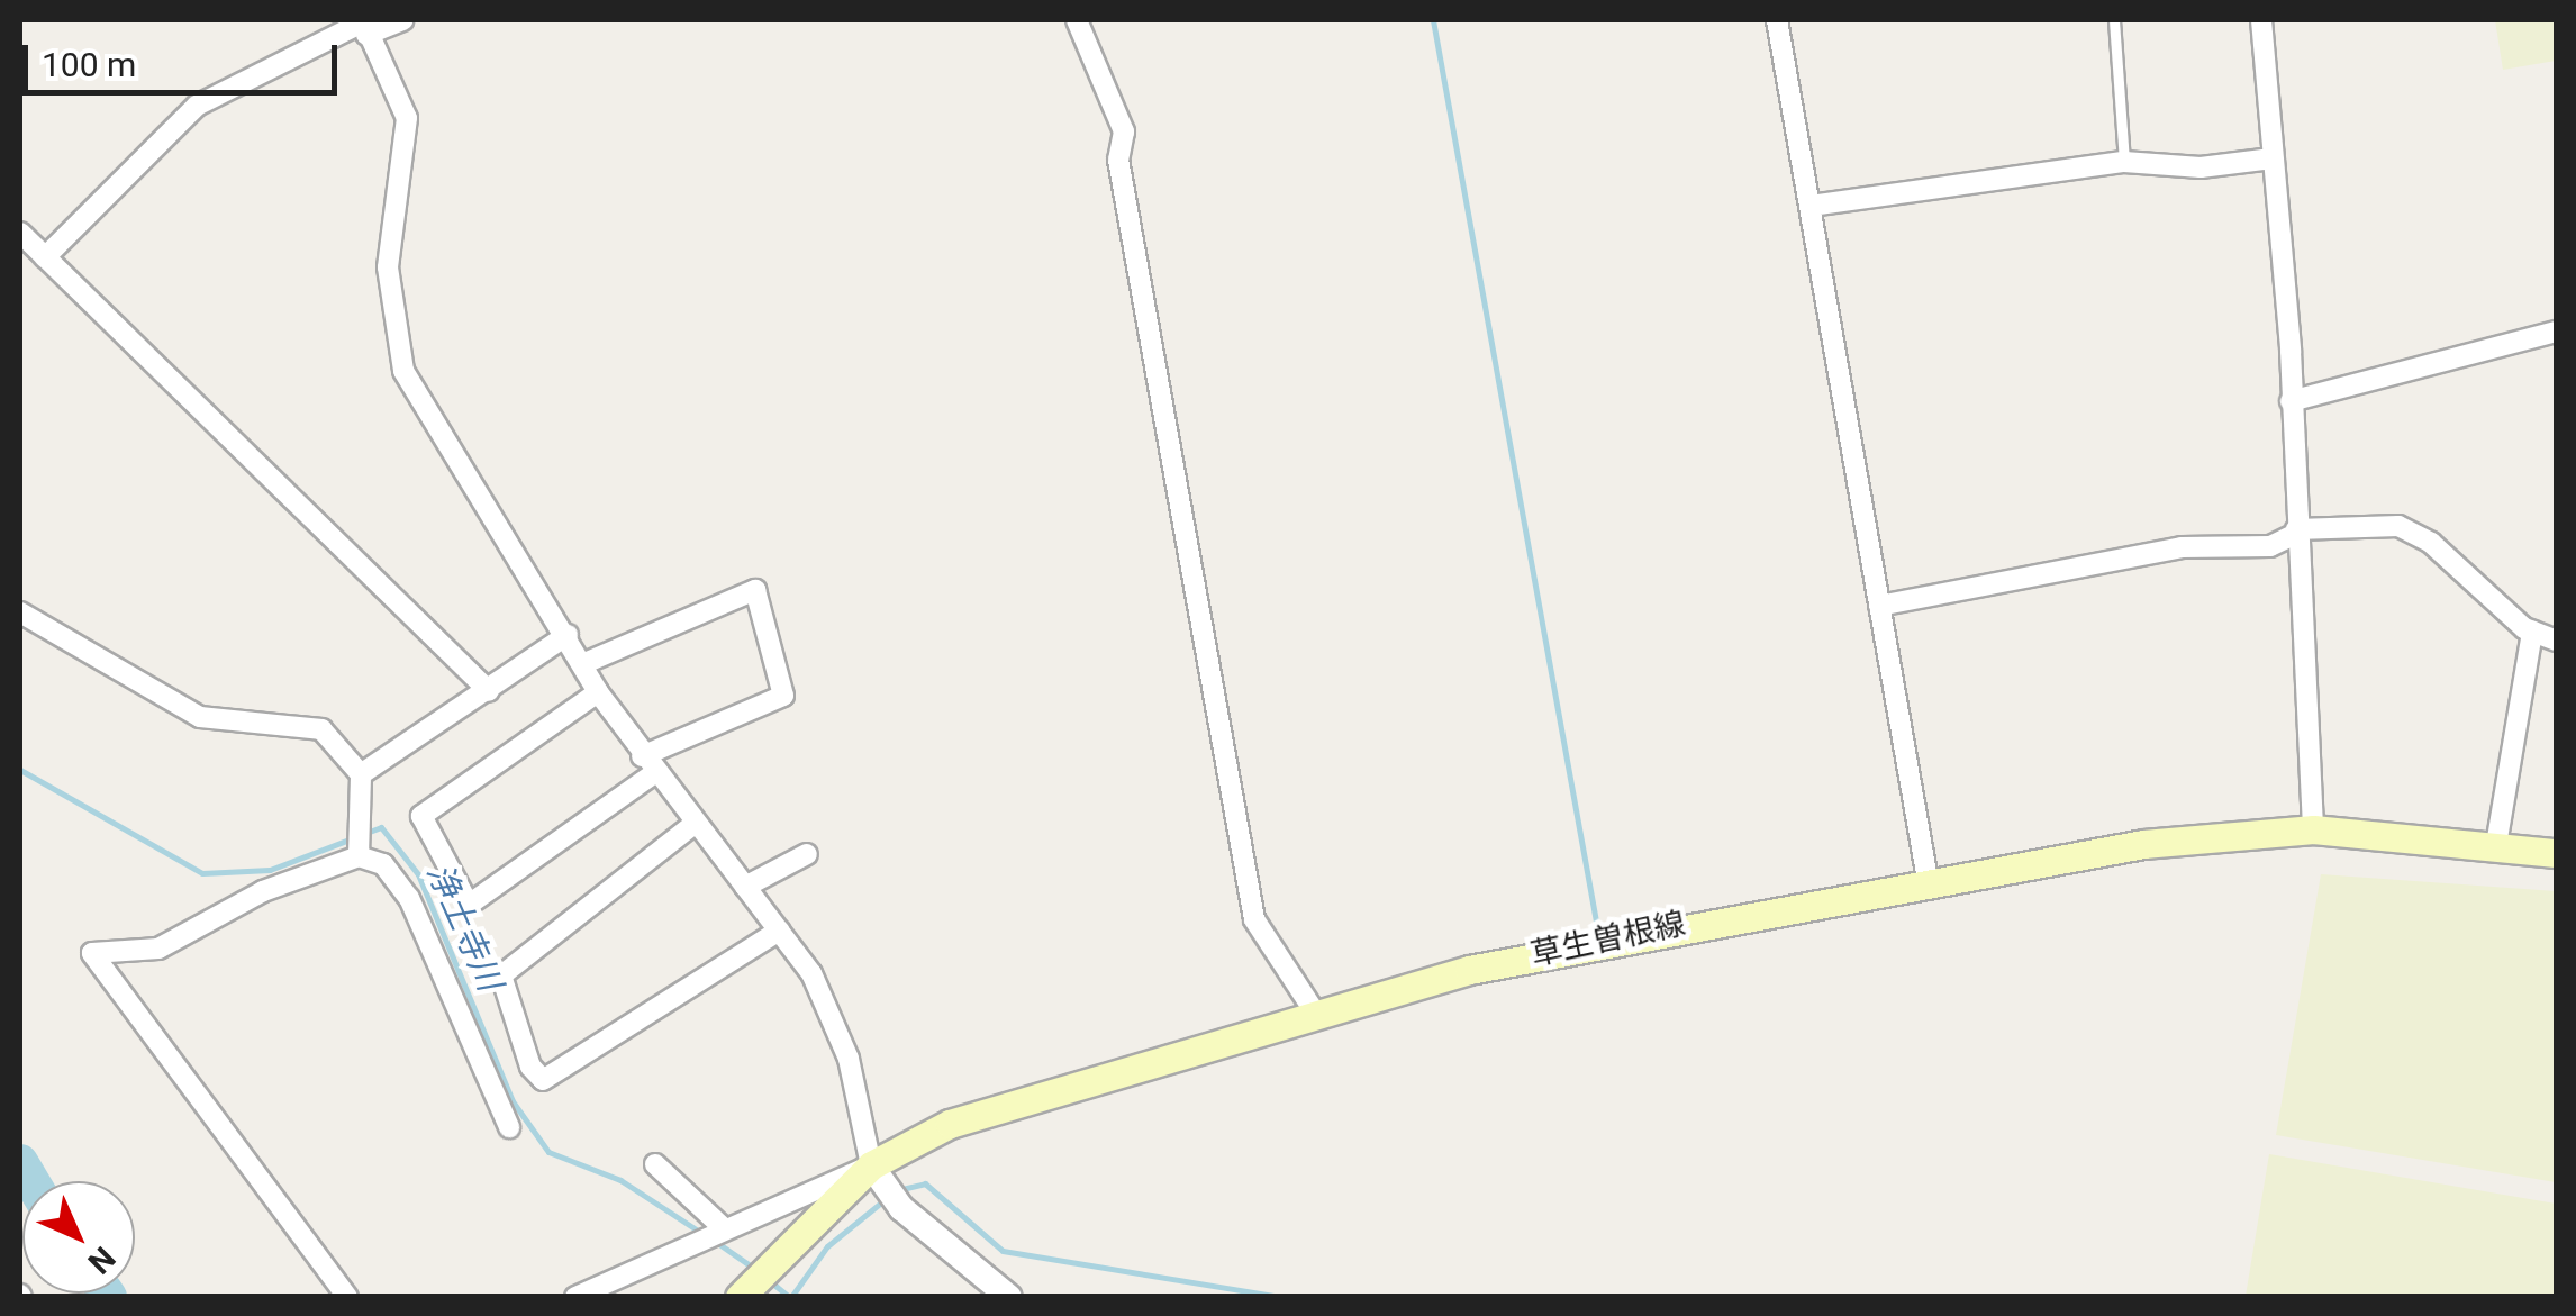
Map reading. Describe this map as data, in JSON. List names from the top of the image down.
{
  "streets": {
    "main road": ["草生曽根線"]
  },
  "water": ["浄土寺川"],
  "scale_bar": "100 m",
  "north": "bottom right"
}
